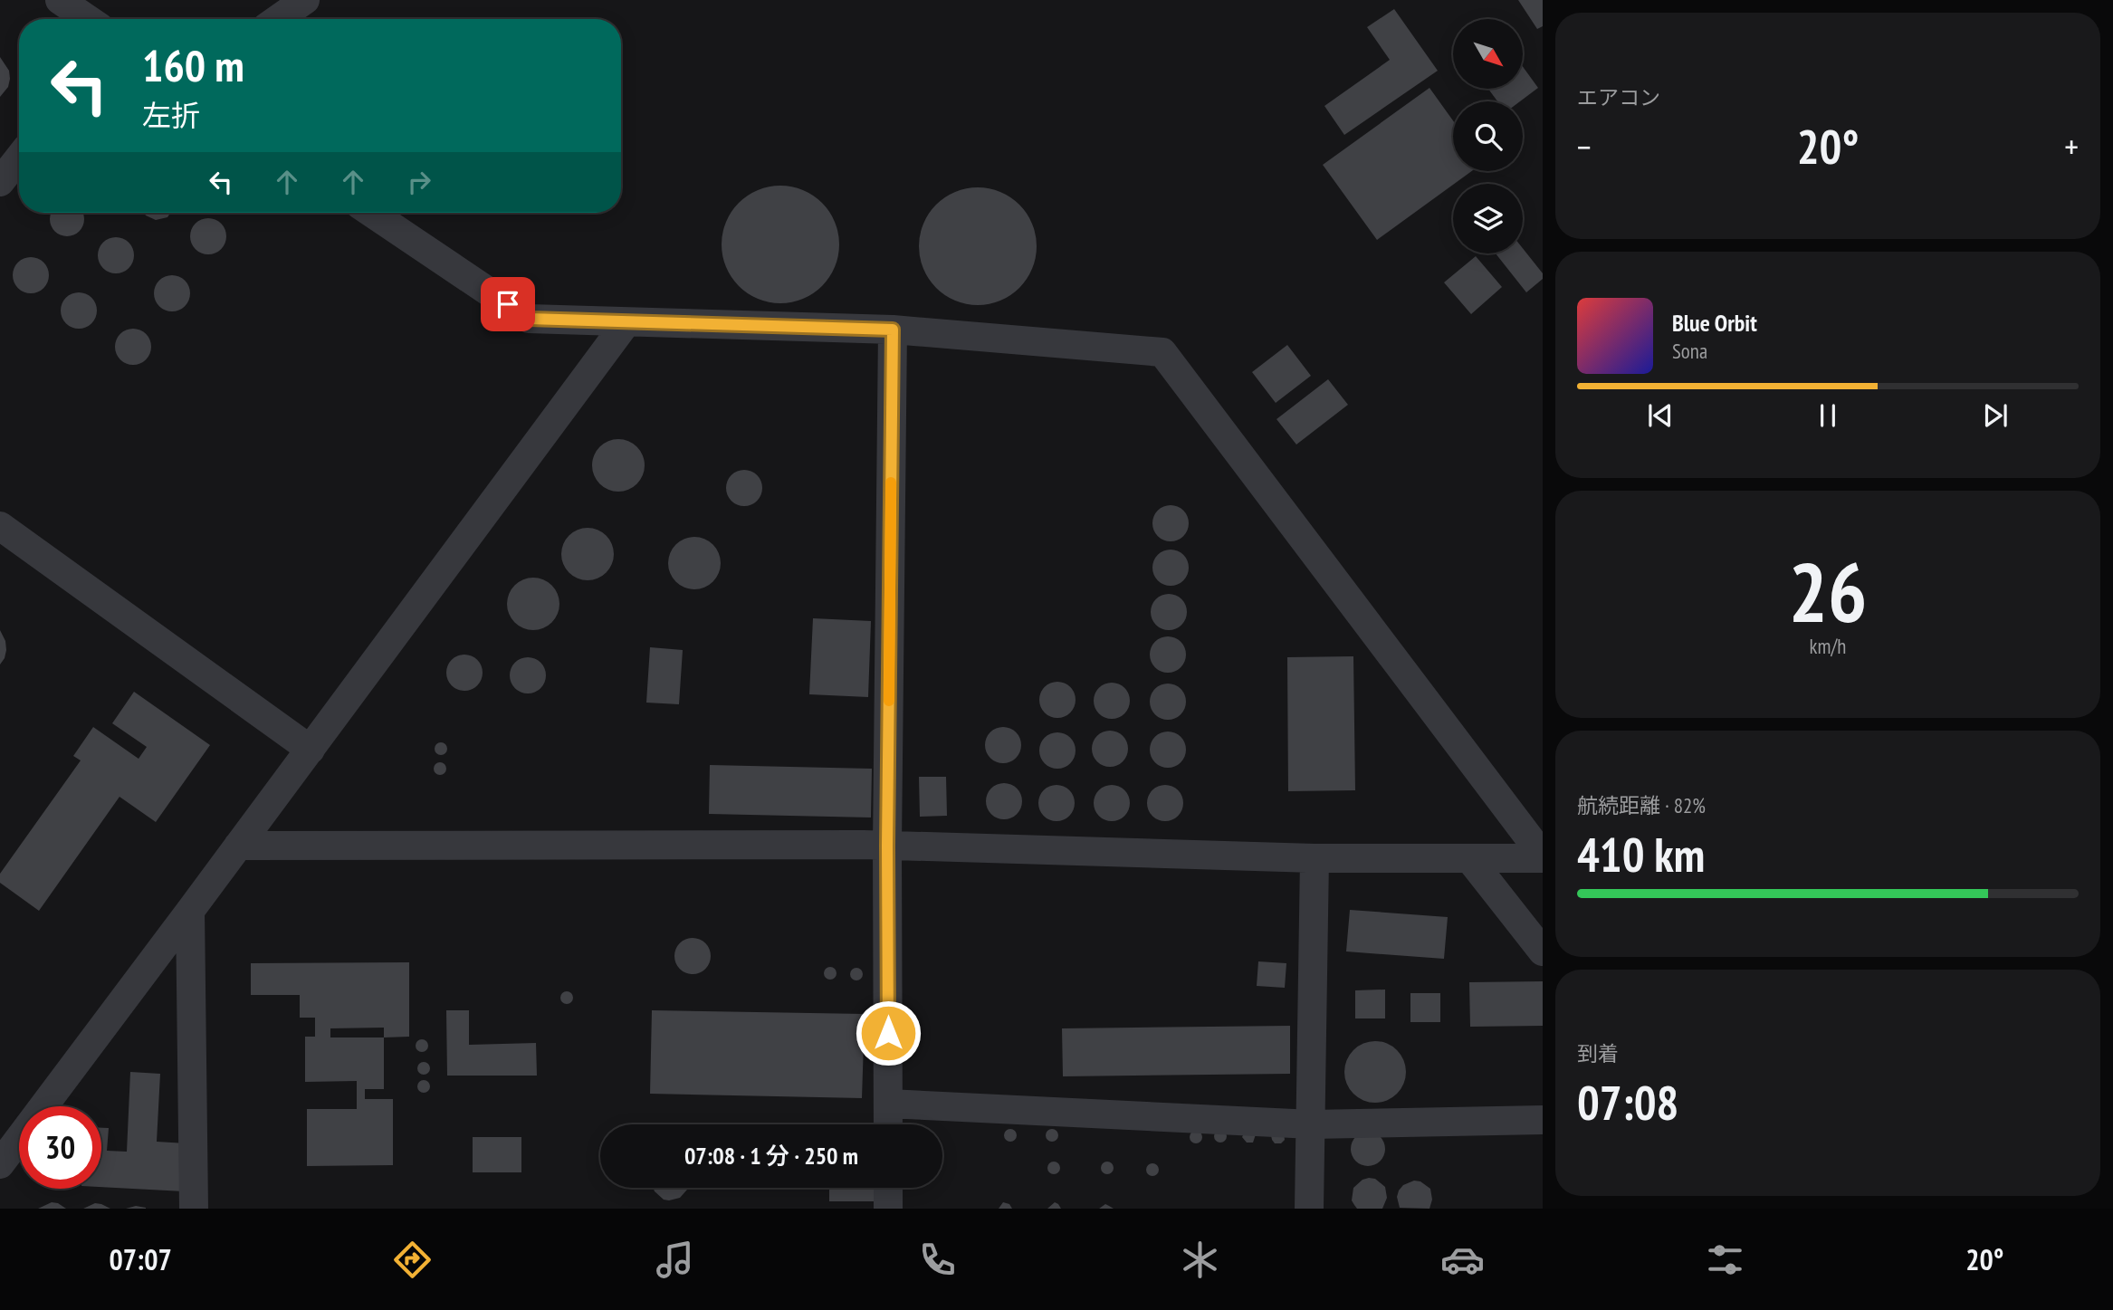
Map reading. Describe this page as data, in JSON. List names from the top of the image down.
{
  "north": "bottom right",
  "page": {
    "tile": [
      "エアコン",
      ["26", "km/h"],
      ["航続距離 · 82%", "410 km"],
      ["到着", "07:08"]
    ],
    "turn": ["160 m", "左折"],
    "heat": ["−", "20°", "+"],
    "song": ["Blue Orbit", "Sona"],
    "limit": "30",
    "trip": "07:08 · 1 分 · 250 m",
    "tabs": ["07:07", "20°"]
  }
}
